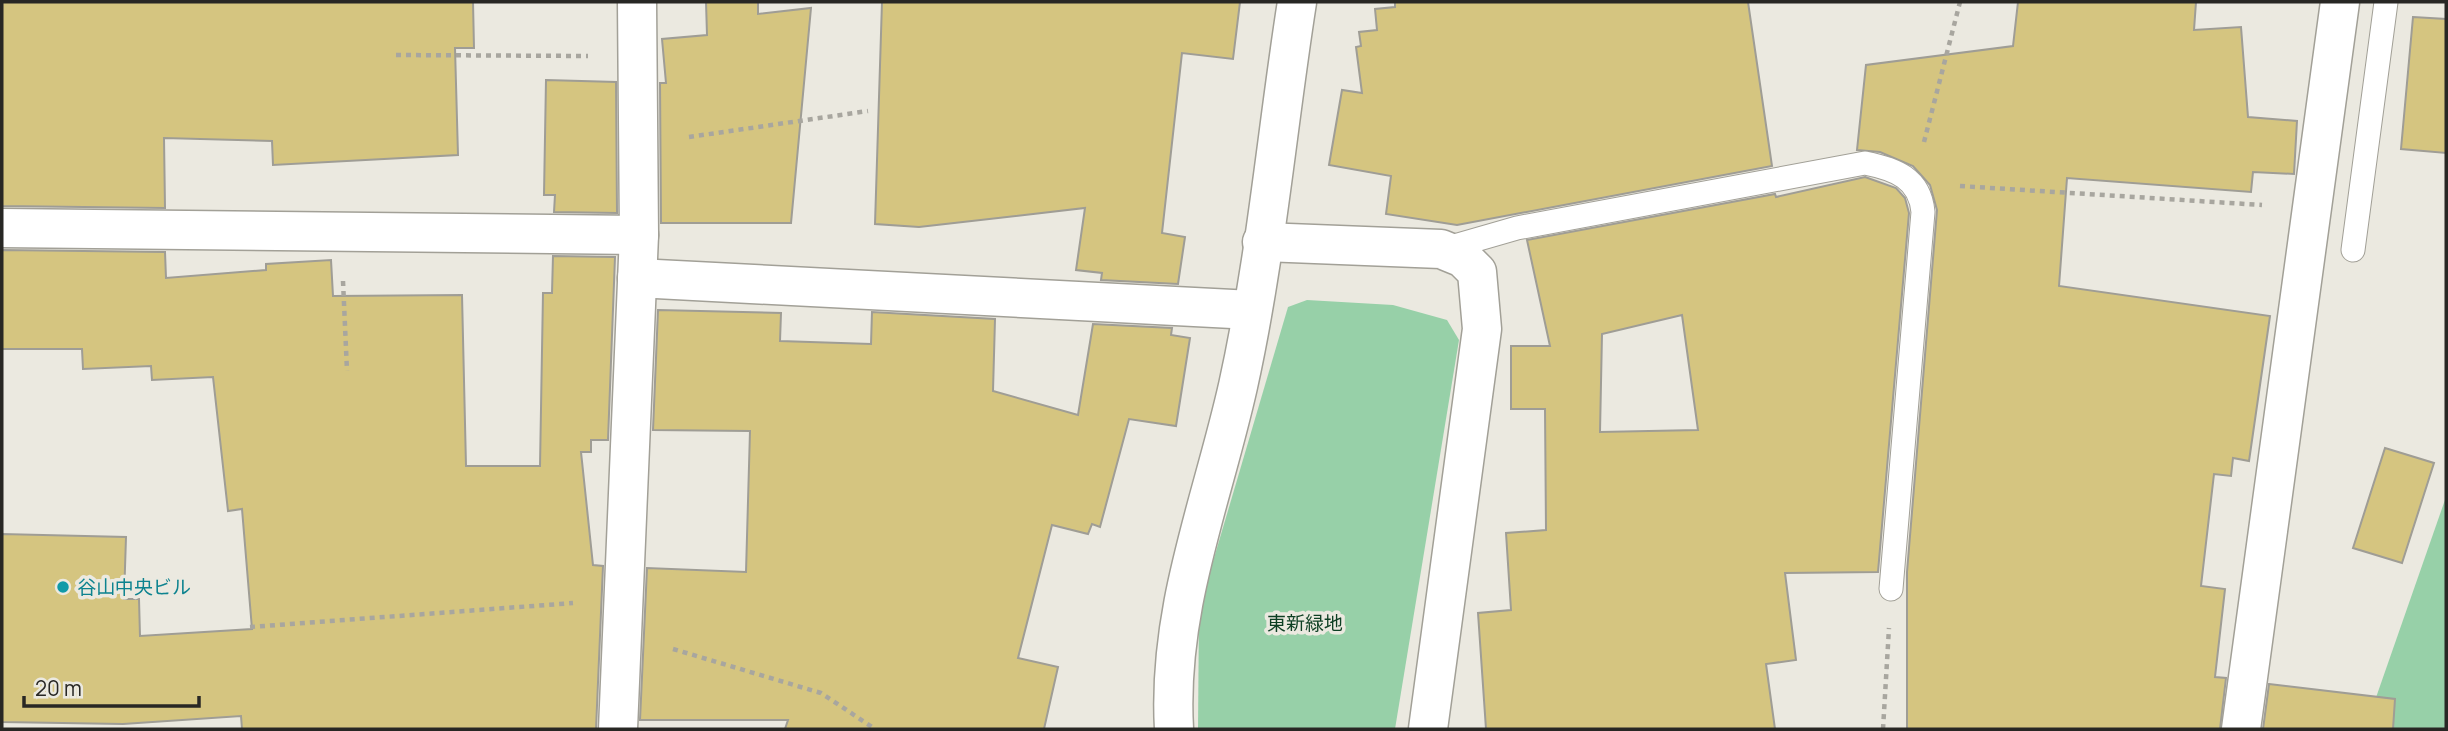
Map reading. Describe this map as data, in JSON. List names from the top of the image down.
{
  "parks": ["東新緑地"],
  "places": ["谷山中央ビル"],
  "scale_bar": "20 m"
}
